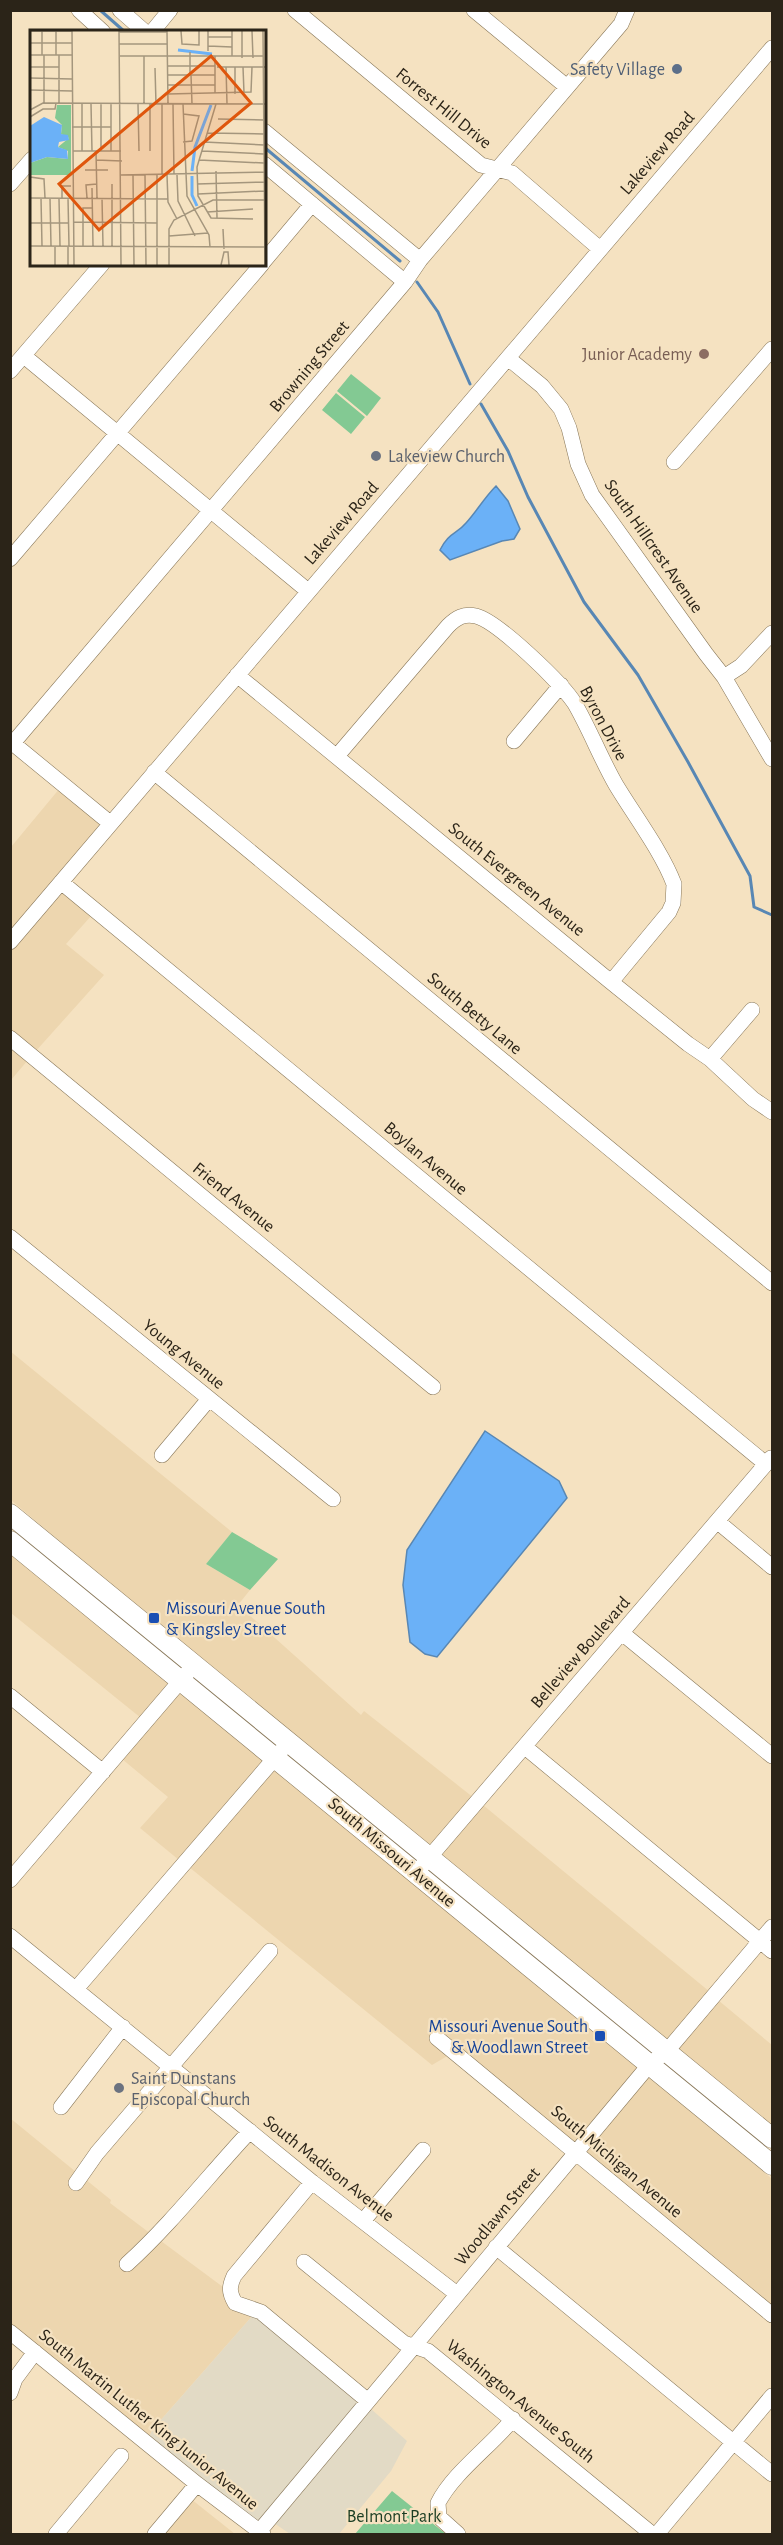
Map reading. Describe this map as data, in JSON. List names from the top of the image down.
{
  "streets": {
    "main road": ["South Missouri Avenue"],
    "street": [
      "Forrest Hill Drive",
      "Lakeview Road",
      "Browning Street",
      "South Hillcrest Avenue",
      "Byron Drive",
      "South Evergreen Avenue",
      "South Betty Lane",
      "Boylan Avenue",
      "Friend Avenue",
      "Young Avenue",
      "Belleview Boulevard",
      "South Michigan Avenue",
      "South Madison Avenue",
      "Woodlawn Street",
      "Washington Avenue South",
      "South Martin Luther King Junior Avenue"
    ]
  },
  "crossings": [
    ["Forrest Hill Drive", "Lakeview Road"],
    ["Forrest Hill Drive", "Browning Street"],
    ["Lakeview Road", "South Hillcrest Avenue"],
    ["Lakeview Road", "South Evergreen Avenue"],
    ["Lakeview Road", "South Betty Lane"],
    ["Lakeview Road", "Boylan Avenue"],
    ["Byron Drive", "South Evergreen Avenue"],
    ["Boylan Avenue", "Belleview Boulevard"],
    ["Belleview Boulevard", "South Missouri Avenue"],
    ["South Missouri Avenue", "Woodlawn Street"],
    ["South Michigan Avenue", "Woodlawn Street"],
    ["South Madison Avenue", "Woodlawn Street"],
    ["Woodlawn Street", "Washington Avenue South"],
    ["Woodlawn Street", "South Martin Luther King Junior Avenue"]
  ],
  "parks": ["Belmont Park"],
  "places": {
    "other": [
      "Safety Village",
      "Junior Academy",
      "Lakeview Church",
      "Saint Dunstans Episcopal Church"
    ],
    "transit": ["Missouri Avenue South & Kingsley Street", "Missouri Avenue South & Woodlawn Street"]
  }
}
